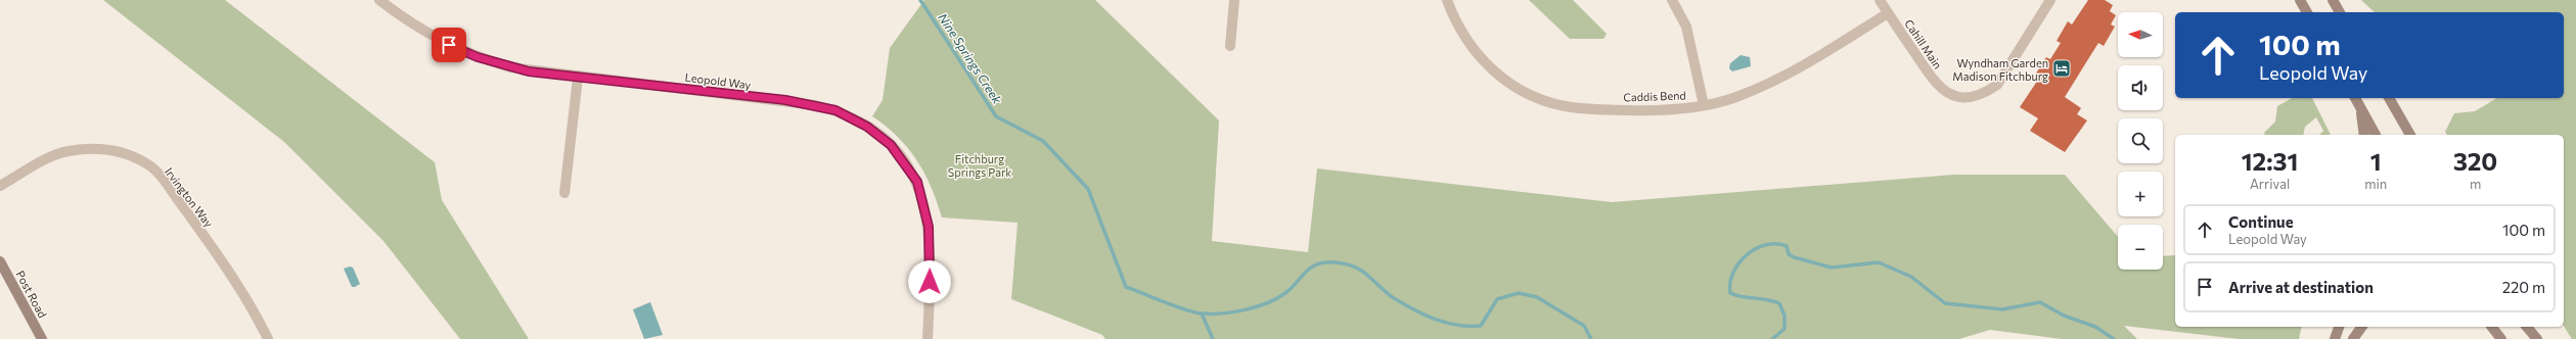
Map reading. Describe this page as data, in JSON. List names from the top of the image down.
{
  "streets": {
    "main road": ["Post Road"],
    "street": [
      "Cahill Main",
      "Leopold Way",
      "Caddis Bend",
      "Irvington Way"
    ]
  },
  "crossings": [
    ["Cahill Main", "Caddis Bend"]
  ],
  "water": ["Nine Springs Creek"],
  "parks": ["Fitchburg Springs Park"],
  "places": {
    "hotel": ["Wyndham Garden Madison Fitchburg"]
  },
  "north": "left",
  "page": {
    "map_buttons": ["+", "−"],
    "turn": ["100 m", "Leopold Way"],
    "eta": [
      "12:31",
      "Arrival",
      "1",
      "min",
      "320",
      "m"
    ],
    "list": [
      {
        "name": "Continue",
        "note": "Leopold Way",
        "value": "100 m"
      },
      {
        "name": "Arrive at destination",
        "value": "220 m"
      }
    ]
  }
}
